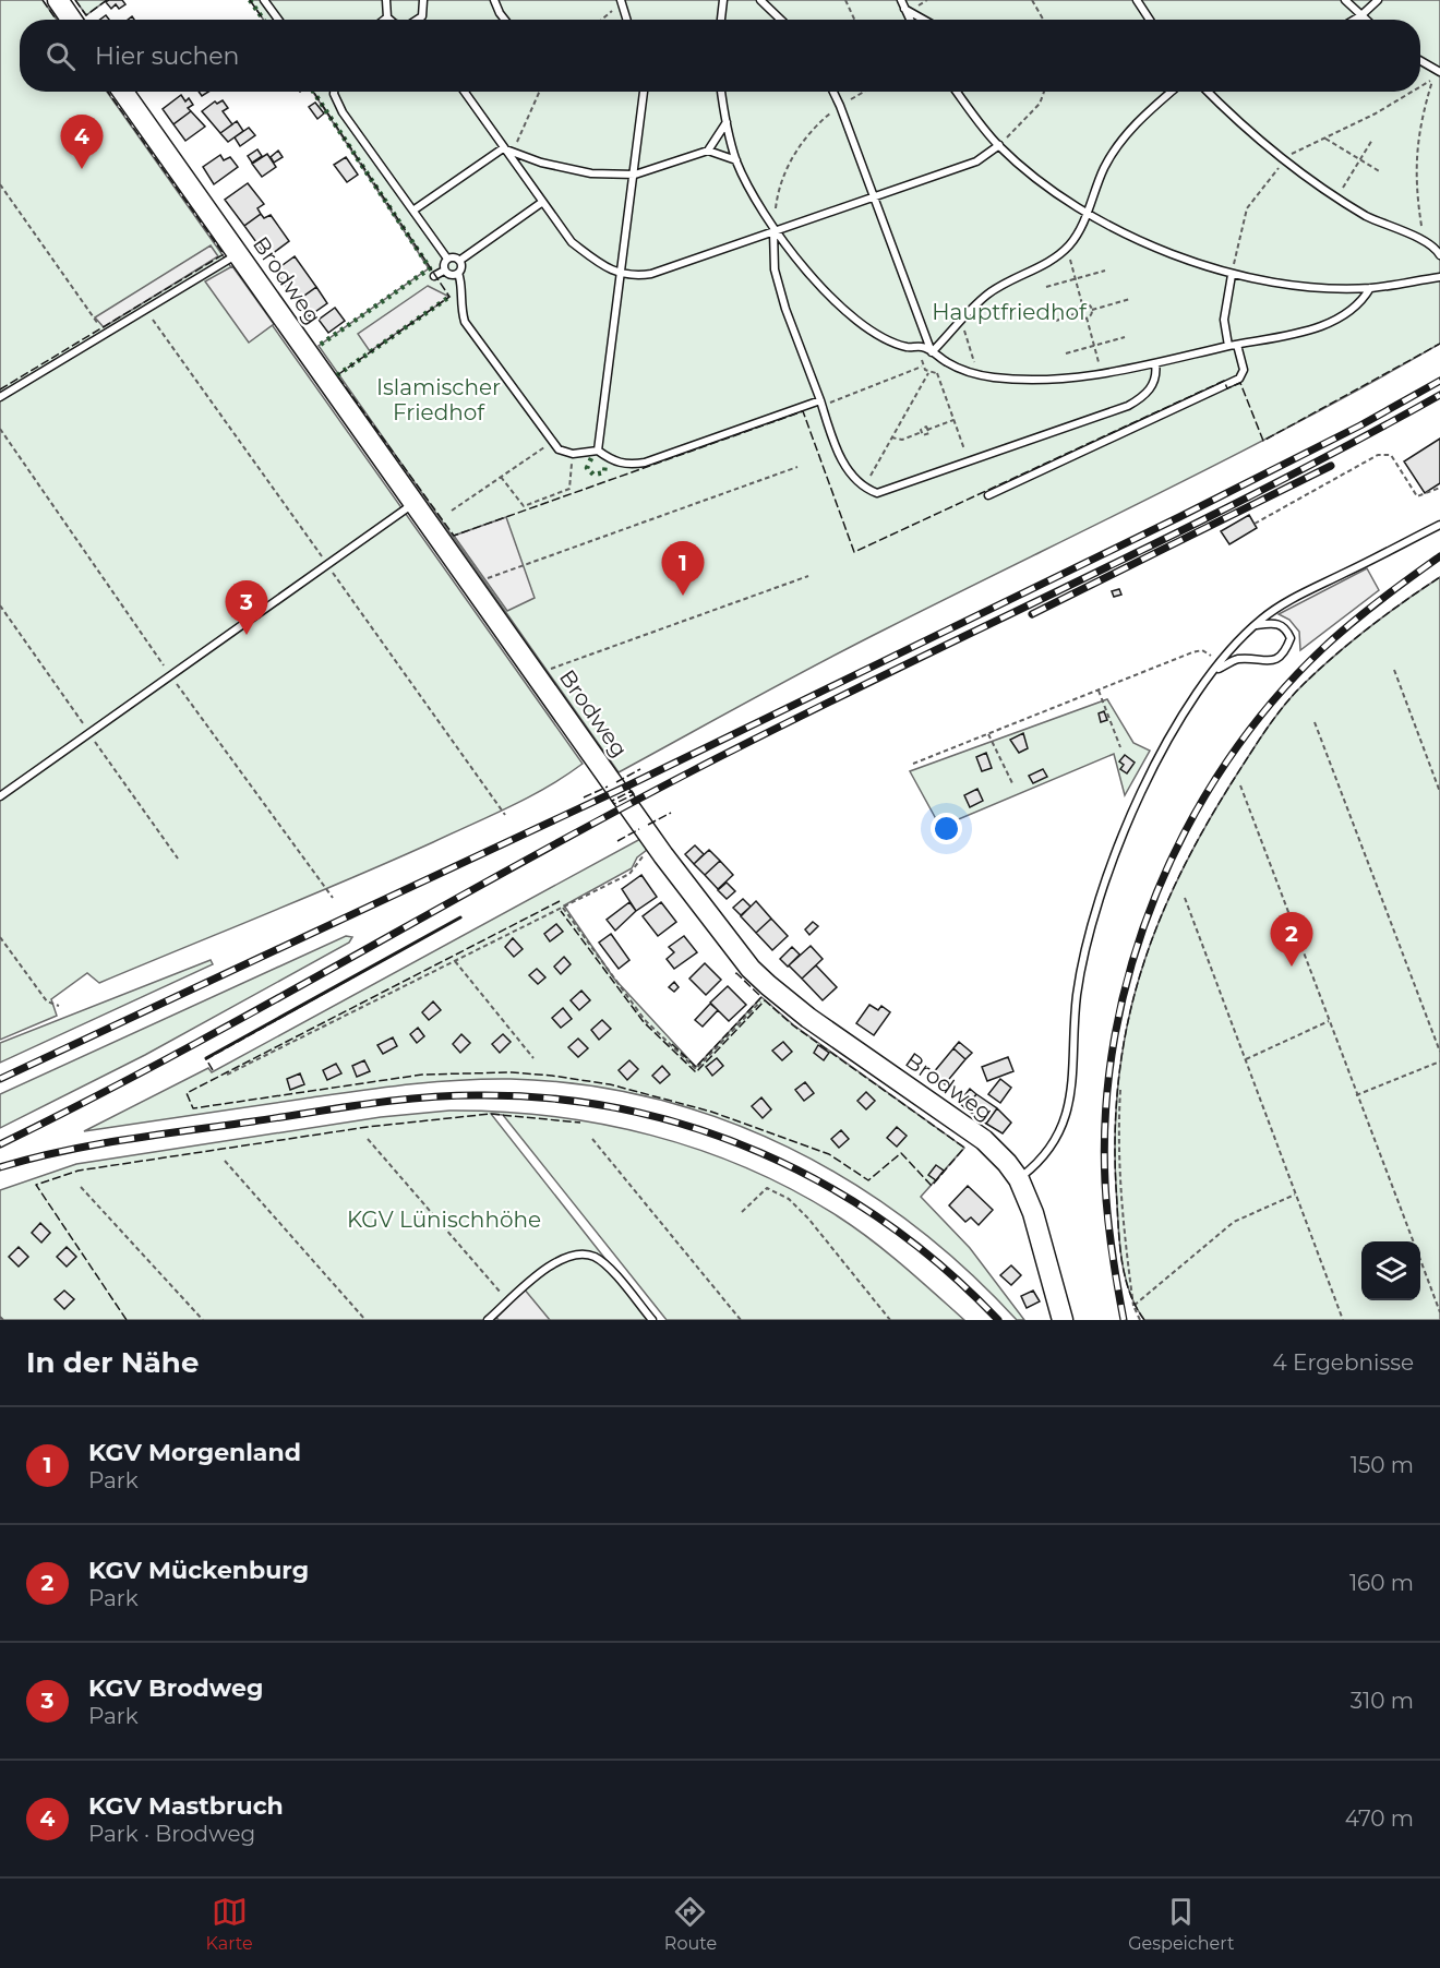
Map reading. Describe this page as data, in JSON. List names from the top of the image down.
{
  "streets": {
    "street": ["Brodweg"]
  },
  "parks": ["Hauptfriedhof", "Islamischer Friedhof", "KGV Lünischhöhe"],
  "page": {
    "search": "Hier suchen",
    "pins": [
      "4",
      "1",
      "3",
      "2"
    ],
    "heading": ["In der Nähe", "4 Ergebnisse"],
    "list": [
      {
        "mark": "1",
        "name": "KGV Morgenland",
        "note": "Park",
        "value": "150 m"
      },
      {
        "mark": "2",
        "name": "KGV Mückenburg",
        "note": "Park",
        "value": "160 m"
      },
      {
        "mark": "3",
        "name": "KGV Brodweg",
        "note": "Park",
        "value": "310 m"
      },
      {
        "mark": "4",
        "name": "KGV Mastbruch",
        "note": "Park · Brodweg",
        "value": "470 m"
      }
    ],
    "nav": ["Karte", "Route", "Gespeichert"]
  }
}
